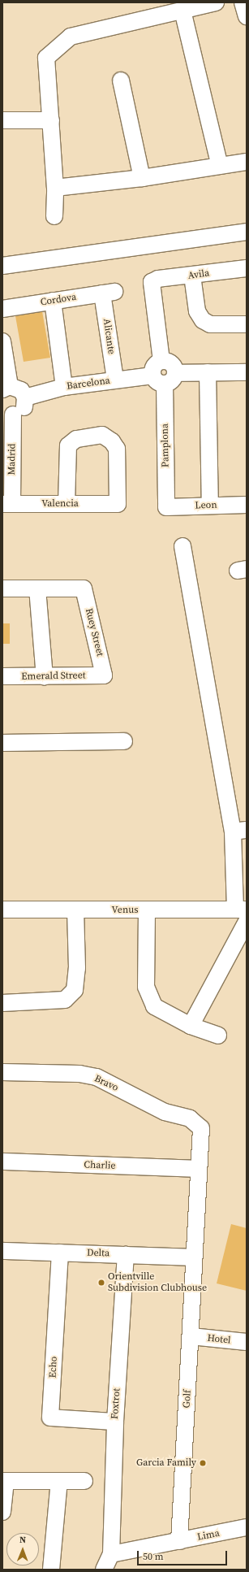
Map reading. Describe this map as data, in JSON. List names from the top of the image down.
{
  "streets": {
    "street": [
      "Avila",
      "Cordova",
      "Alicante",
      "Barcelona",
      "Pamplona",
      "Madrid",
      "Valencia",
      "Leon",
      "Ruey Street",
      "Emerald Street",
      "Venus",
      "Bravo",
      "Charlie",
      "Delta",
      "Hotel",
      "Echo",
      "Golf",
      "Foxtrot",
      "Lima"
    ]
  },
  "crossings": [
    ["Avila", "Barcelona"],
    ["Avila", "Pamplona"],
    ["Cordova", "Alicante"],
    ["Alicante", "Barcelona"],
    ["Barcelona", "Pamplona"],
    ["Pamplona", "Leon"],
    ["Madrid", "Valencia"],
    ["Ruey Street", "Emerald Street"],
    ["Bravo", "Golf"],
    ["Charlie", "Golf"],
    ["Delta", "Echo"],
    ["Delta", "Golf"],
    ["Delta", "Foxtrot"],
    ["Hotel", "Golf"],
    ["Echo", "Foxtrot"],
    ["Golf", "Lima"],
    ["Foxtrot", "Lima"]
  ],
  "places": ["Orientville Subdivision Clubhouse", "Garcia Family"],
  "scale_bar": "50 m",
  "north": "top"
}
